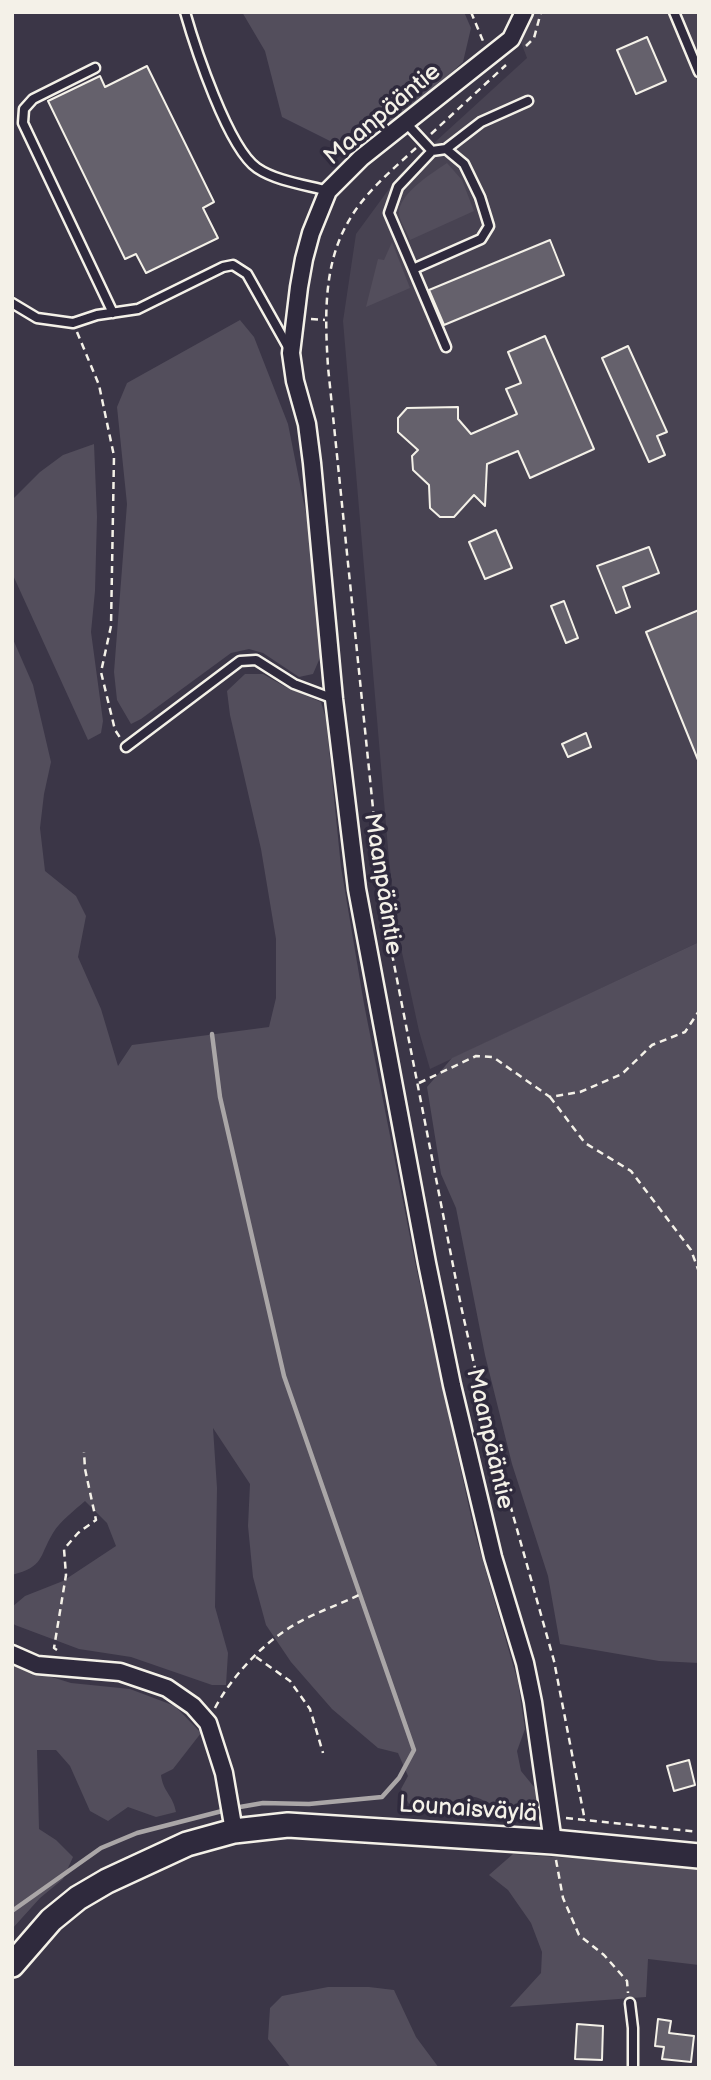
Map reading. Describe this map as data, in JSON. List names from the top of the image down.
{
  "streets": {
    "street": ["Maanpääntie", "Lounaisväylä"]
  },
  "crossings": [
    ["Maanpääntie", "Lounaisväylä"]
  ]
}
